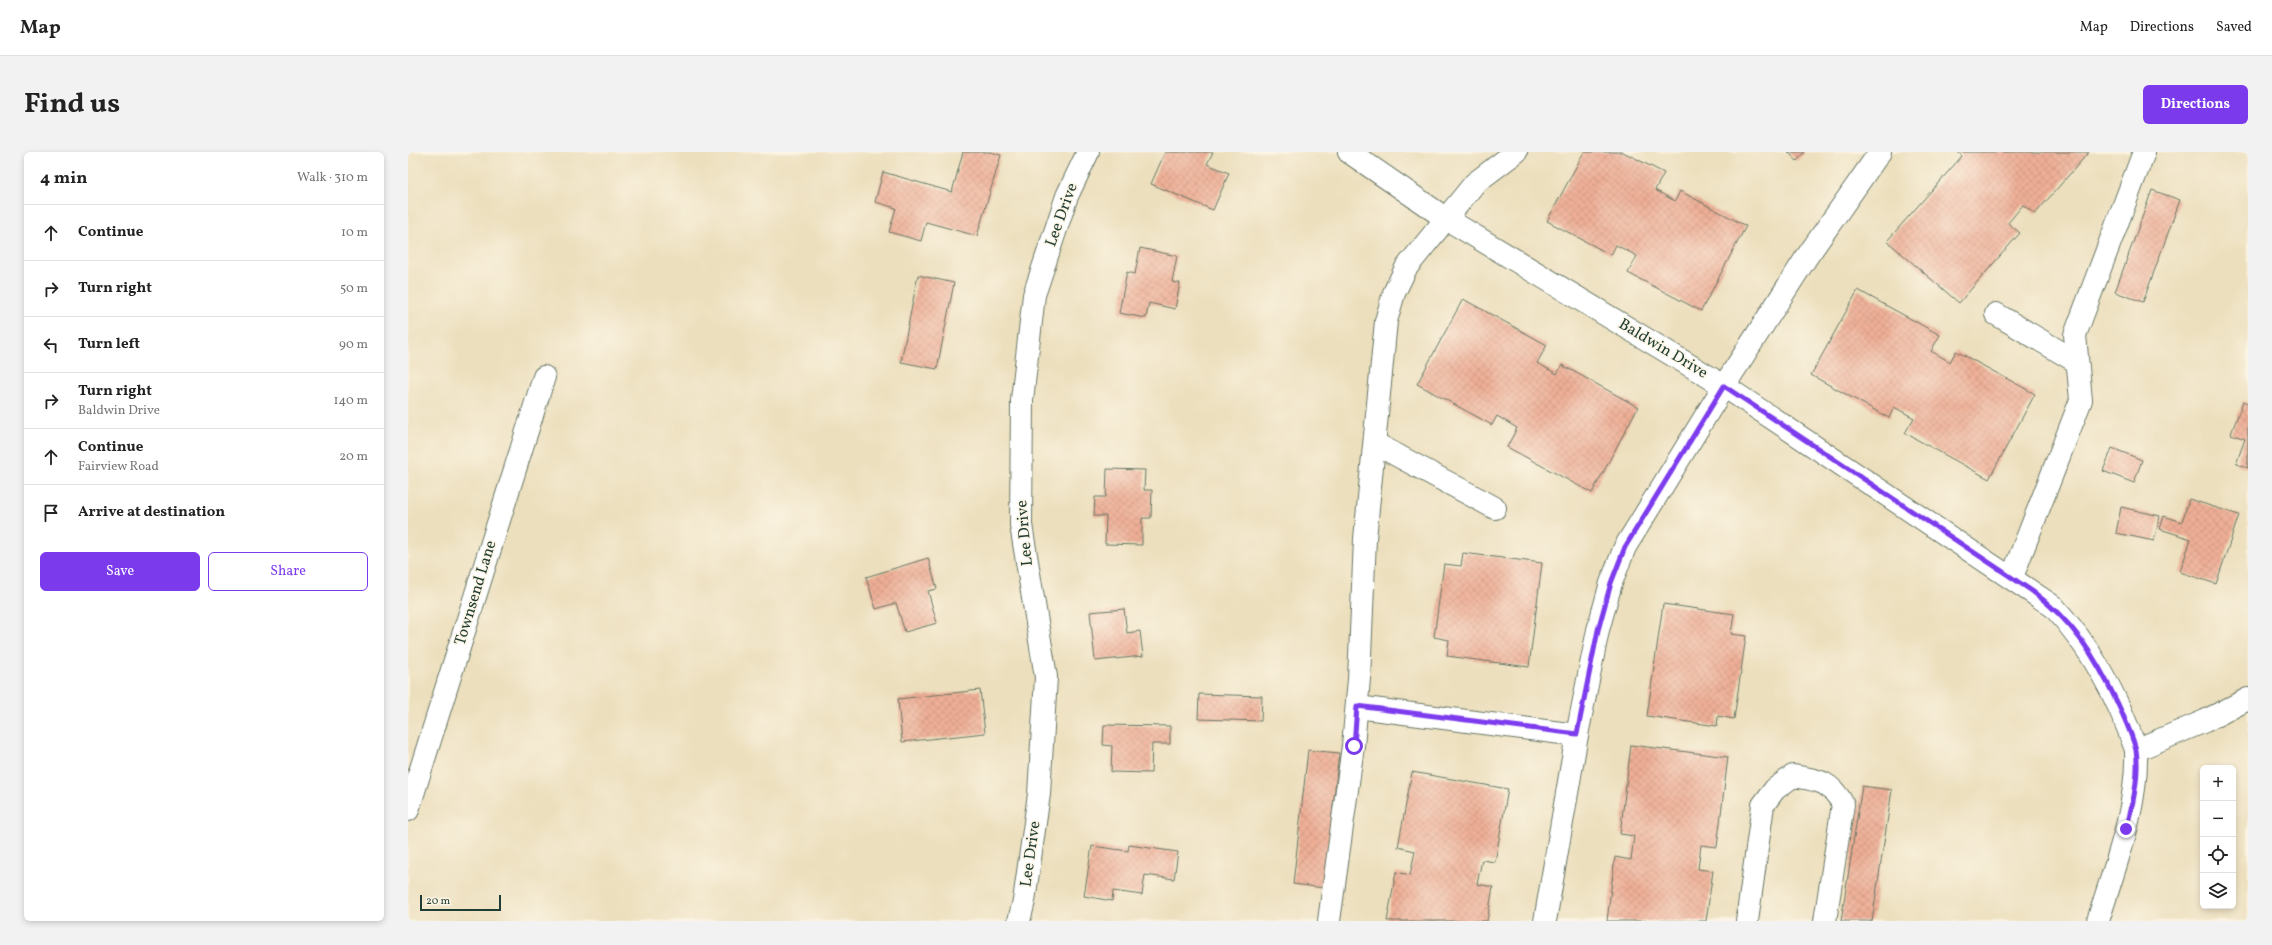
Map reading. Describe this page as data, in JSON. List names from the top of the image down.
{
  "streets": {
    "street": ["Lee Drive", "Baldwin Drive", "Townsend Lane"]
  },
  "scale_bar": "20 m",
  "page": {
    "header": "Map",
    "nav": ["Map", "Directions", "Saved"],
    "title": "Find us",
    "buttons": [
      "Directions",
      ["Save", "Share"]
    ],
    "heading": ["4 min", "Walk · 310 m"],
    "list": [
      ["Continue", "10 m"],
      ["Turn right", "50 m"],
      ["Turn left", "90 m"],
      ["Turn right", "Baldwin Drive", "140 m"],
      ["Continue", "Fairview Road", "20 m"],
      "Arrive at destination"
    ],
    "map_buttons": ["+", "−"],
    "scale": "20 m"
  }
}
